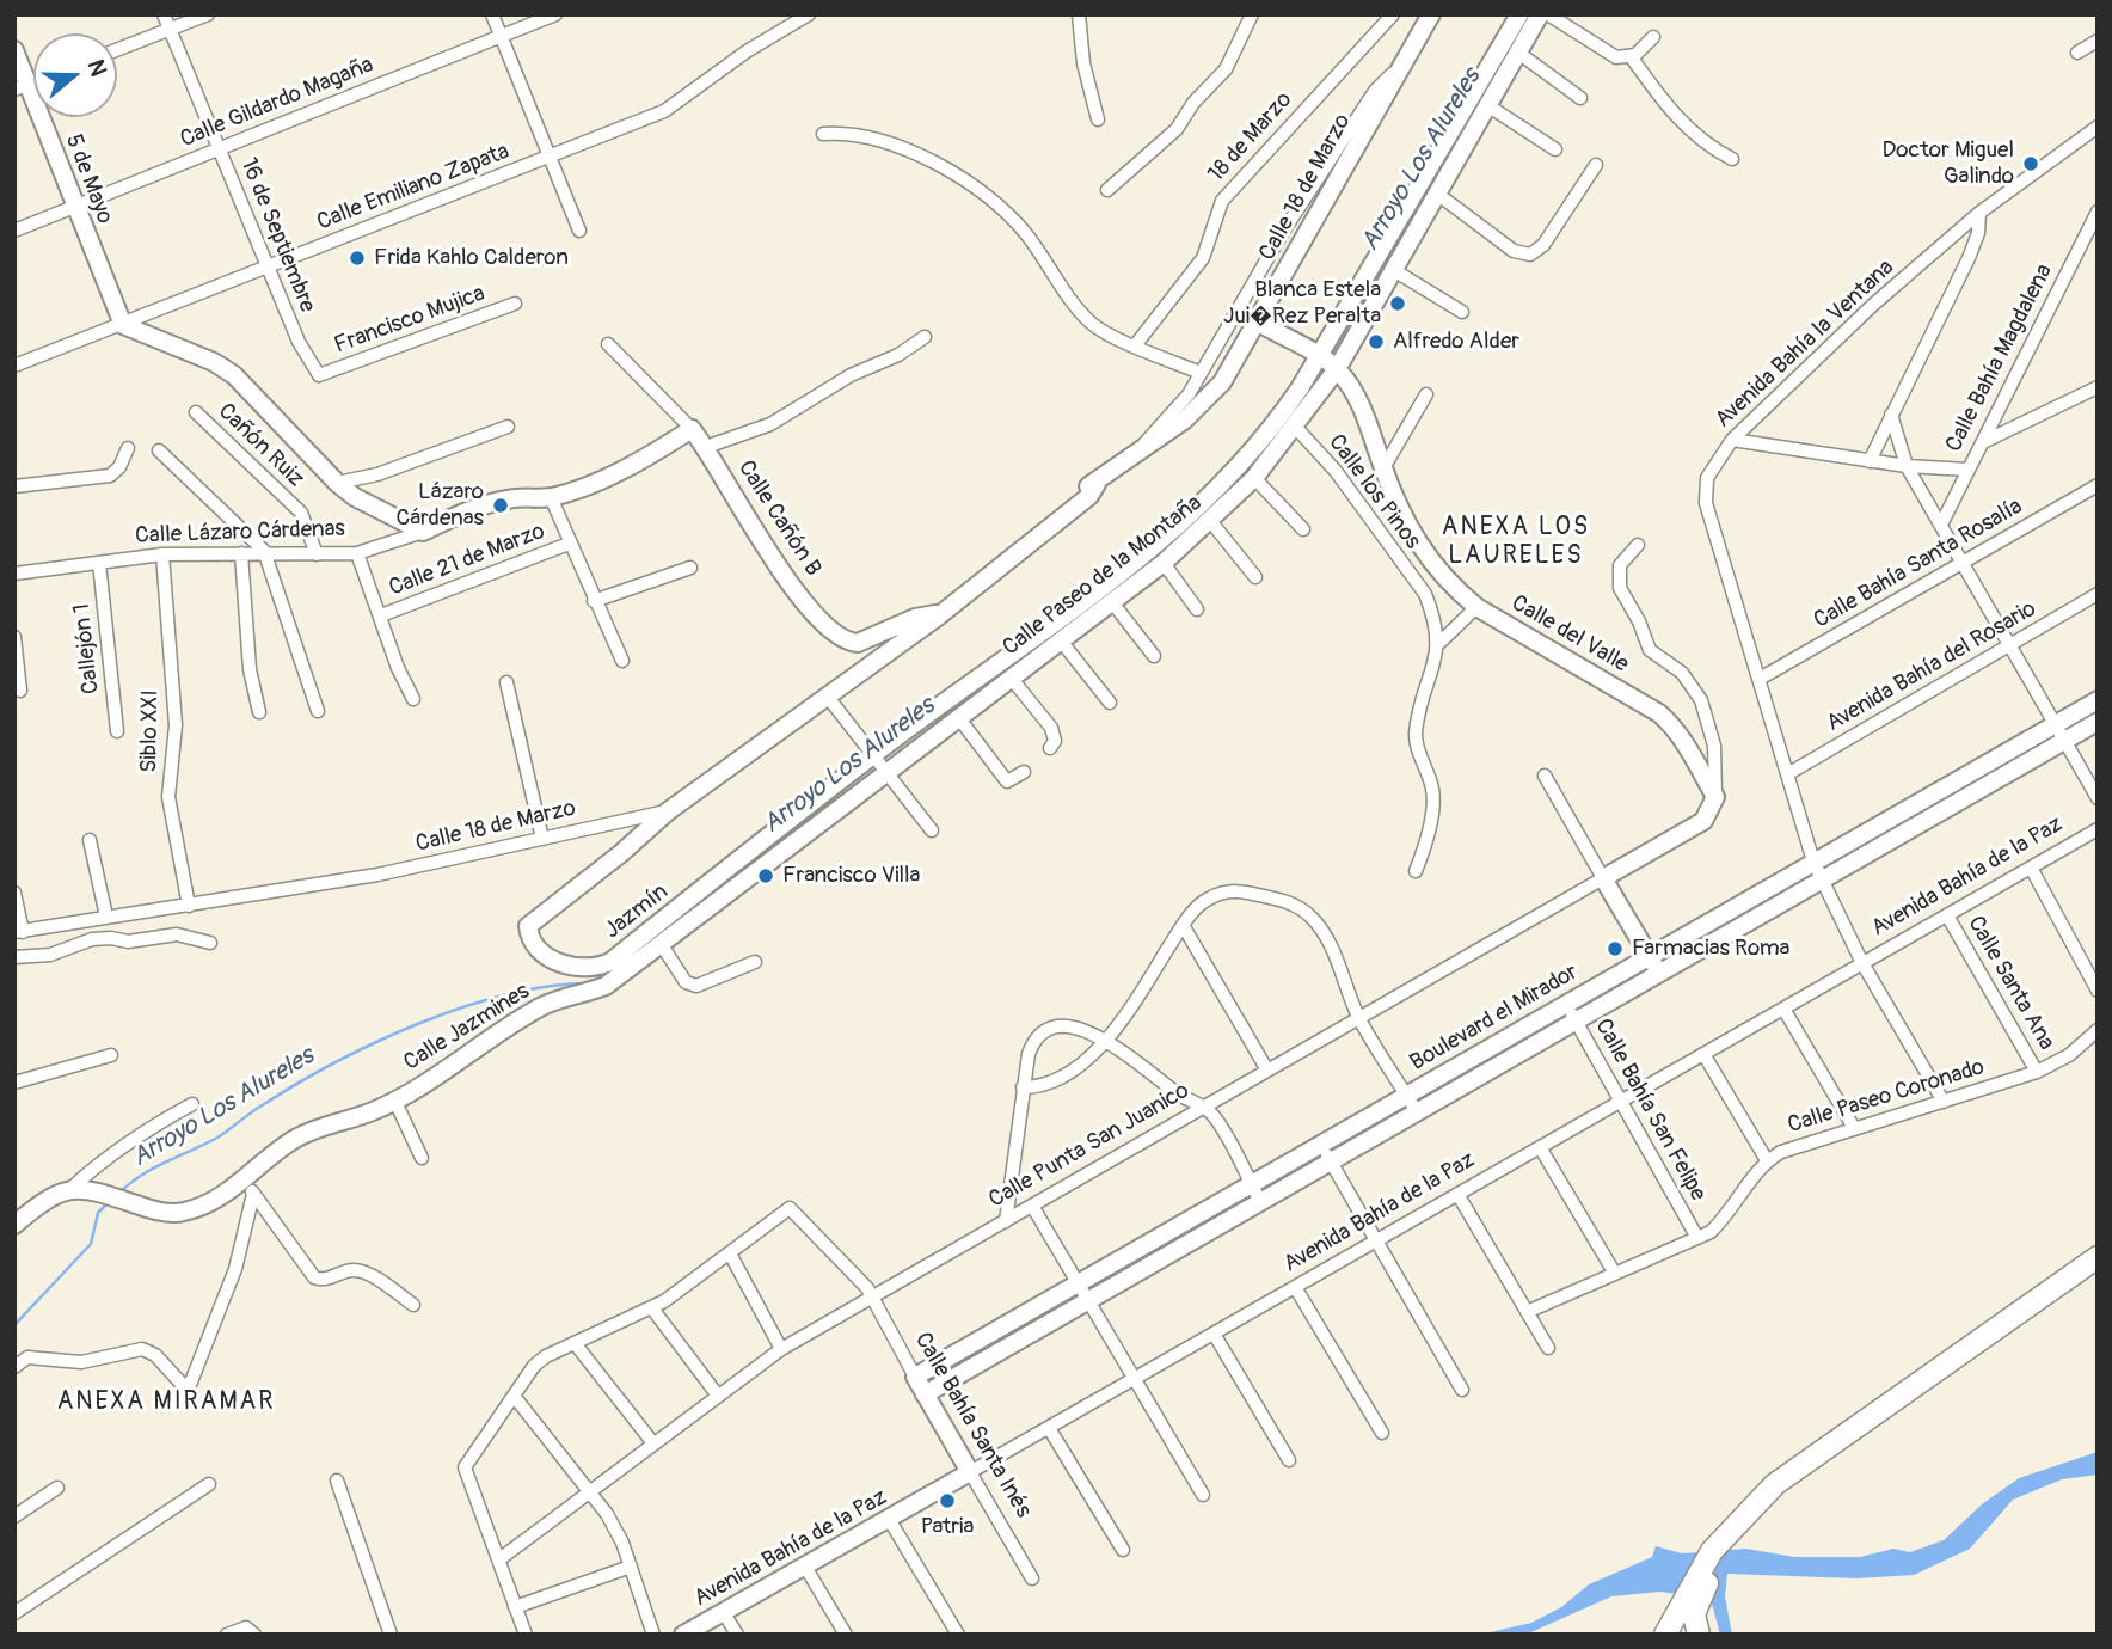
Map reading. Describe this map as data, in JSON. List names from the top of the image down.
{
  "streets": {
    "main road": [
      "5 de Mayo",
      "Calle 18 de Marzo",
      "Calle Cañón B",
      "Calle Lázaro Cárdenas",
      "Calle Paseo de la Montaña",
      "Calle del Valle",
      "Avenida Bahía de la Paz",
      "Jazmín",
      "Boulevard el Mirador",
      "Calle Jazmines",
      "Calle Punta San Juanico",
      "Calle Bahía Santa Inés"
    ],
    "street": [
      "Calle Gildardo Magaña",
      "18 de Marzo",
      "Calle Emiliano Zapata",
      "16 de Septiembre",
      "Francisco Mujica",
      "Avenida Bahía la Ventana",
      "Calle Bahía Magdalena",
      "Cañón Ruiz",
      "Calle los Pinos",
      "Calle 21 de Marzo",
      "Calle Bahía Santa Rosalía",
      "Callejón 1",
      "Avenida Bahía del Rosario",
      "Siblo XXI",
      "Calle Santa Ana",
      "Calle Paseo Coronado",
      "Calle Bahía San Felipe"
    ]
  },
  "crossings": [
    ["Calle Gildardo Magaña", "5 de Mayo"],
    ["Calle Gildardo Magaña", "16 de Septiembre"],
    ["5 de Mayo", "Calle Emiliano Zapata"],
    ["Calle Emiliano Zapata", "16 de Septiembre"],
    ["Calle 18 de Marzo", "Calle Cañón B"],
    ["Calle 18 de Marzo", "Calle del Valle"],
    ["Calle 18 de Marzo", "Siblo XXI"],
    ["Calle 18 de Marzo", "Jazmín"],
    ["16 de Septiembre", "Francisco Mujica"],
    ["Avenida Bahía la Ventana", "Calle Bahía Santa Rosalía"],
    ["Avenida Bahía la Ventana", "Avenida Bahía del Rosario"],
    ["Avenida Bahía la Ventana", "Avenida Bahía de la Paz"],
    ["Avenida Bahía la Ventana", "Boulevard el Mirador"],
    ["Avenida Bahía la Ventana", "Calle Paseo Coronado"],
    ["Cañón Ruiz", "Calle Lázaro Cárdenas"],
    ["Calle los Pinos", "Calle Paseo de la Montaña"],
    ["Calle Cañón B", "Calle Lázaro Cárdenas"],
    ["Calle Lázaro Cárdenas", "Callejón 1"],
    ["Calle Lázaro Cárdenas", "Siblo XXI"],
    ["Calle Paseo de la Montaña", "Calle del Valle"],
    ["Calle Paseo de la Montaña", "Jazmín"],
    ["Calle Paseo de la Montaña", "Calle Jazmines"],
    ["Calle del Valle", "Calle Punta San Juanico"],
    ["Avenida Bahía de la Paz", "Calle Santa Ana"],
    ["Avenida Bahía de la Paz", "Calle Bahía San Felipe"],
    ["Avenida Bahía de la Paz", "Calle Bahía Santa Inés"],
    ["Calle Santa Ana", "Calle Paseo Coronado"],
    ["Boulevard el Mirador", "Calle Bahía San Felipe"],
    ["Boulevard el Mirador", "Calle Bahía Santa Inés"],
    ["Calle Paseo Coronado", "Calle Bahía San Felipe"],
    ["Calle Punta San Juanico", "Calle Bahía Santa Inés"]
  ],
  "districts": ["ANEXA LOS LAURELES", "ANEXA MIRAMAR"],
  "water": ["Arroyo Los Alureles"],
  "places": [
    "Doctor Miguel Galindo",
    "Frida Kahlo Calderon",
    "Blanca Estela Jui�Rez Peralta",
    "Alfredo Alder",
    "Lázaro Cárdenas",
    "Francisco Villa",
    "Farmacias Roma",
    "Patria"
  ],
  "north": "right"
}
